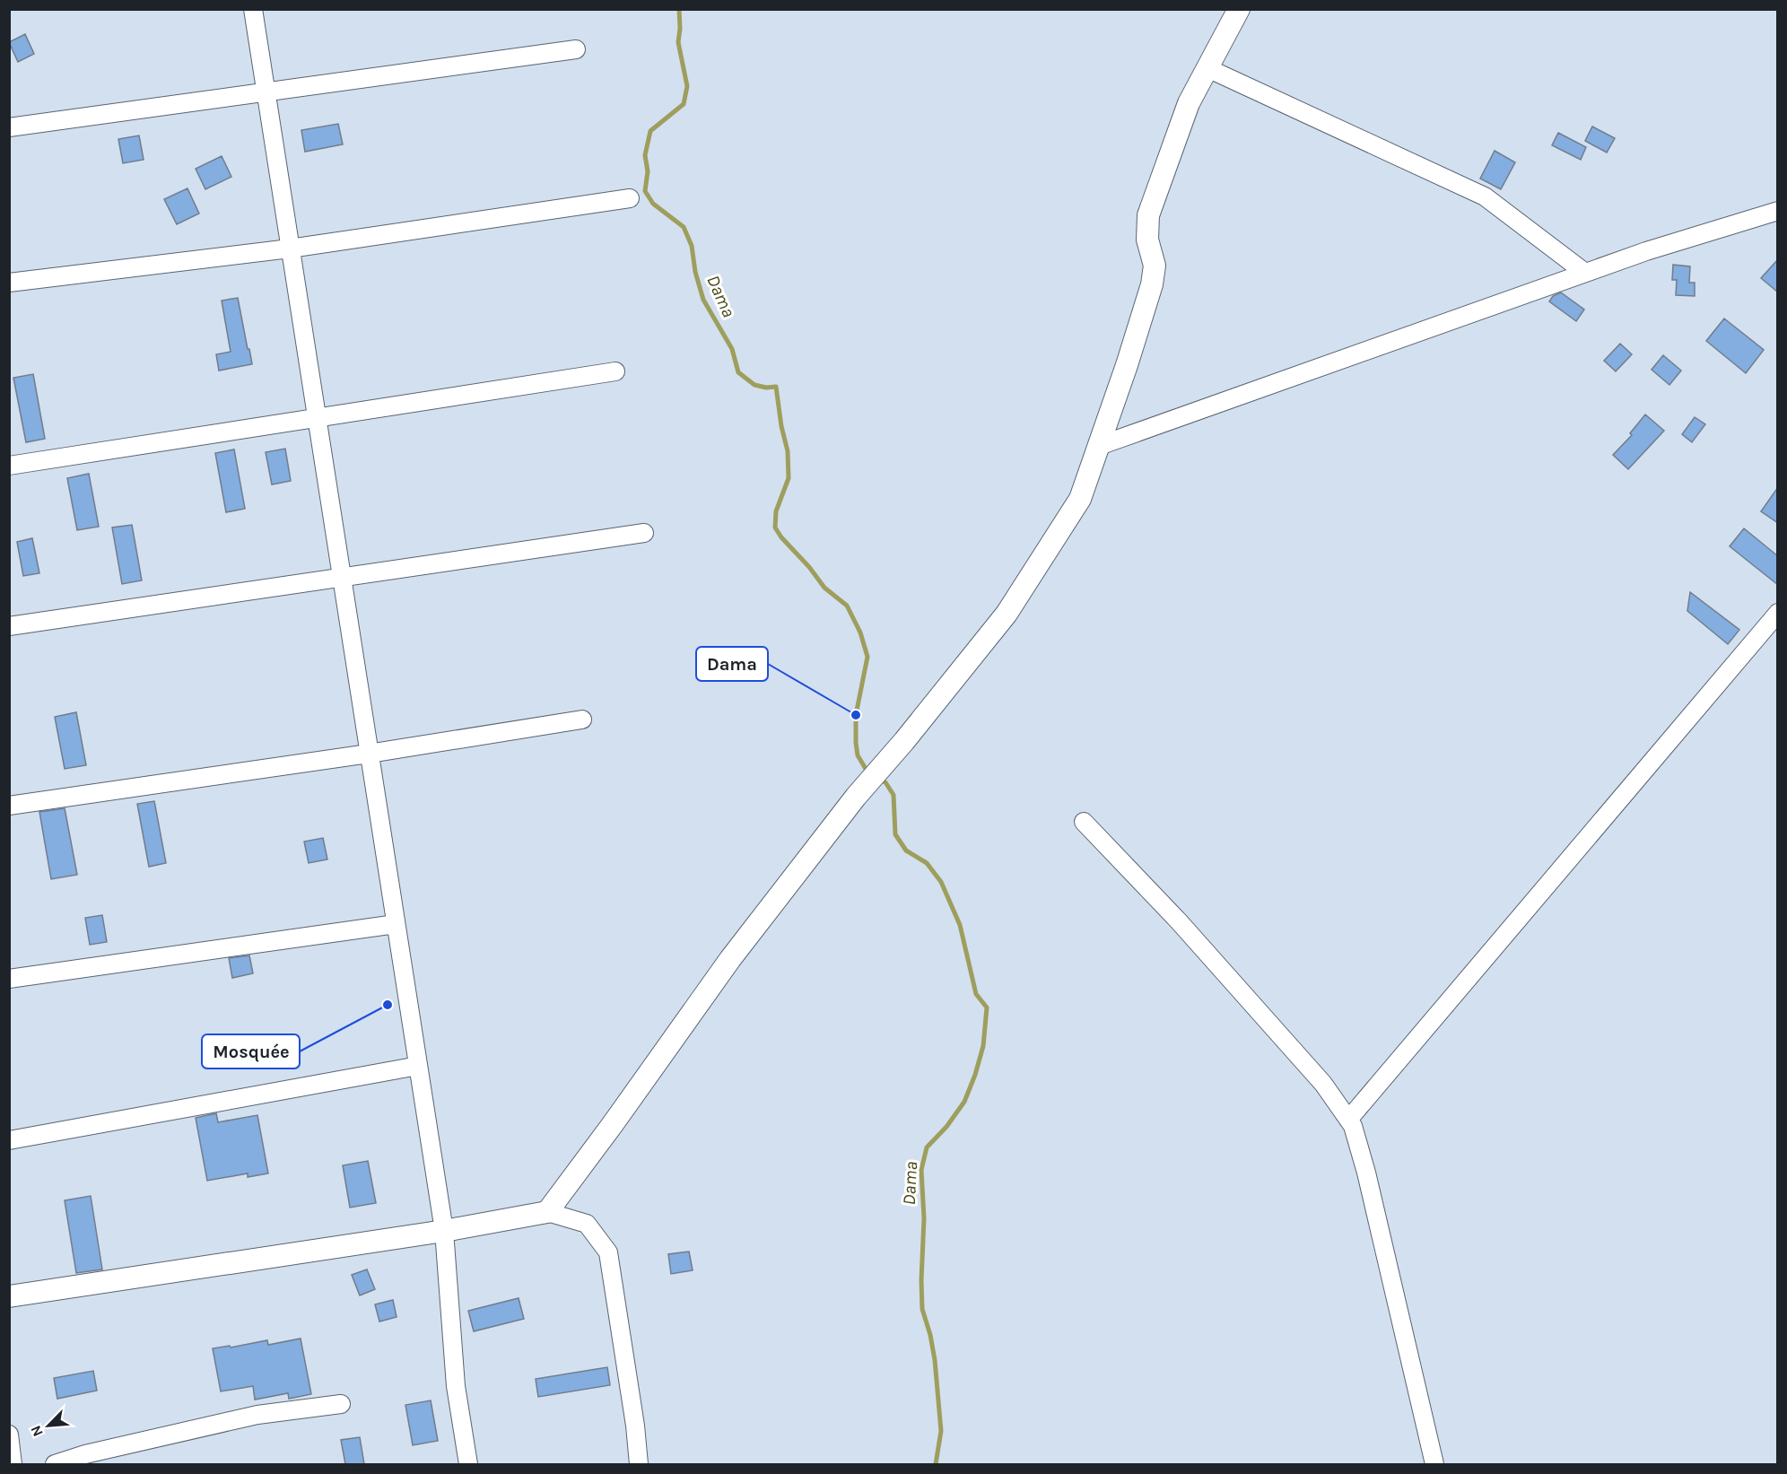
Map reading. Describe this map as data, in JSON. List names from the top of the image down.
{
  "water": ["Dama"],
  "places": ["Dama", "Mosquée"],
  "north": "bottom left"
}
